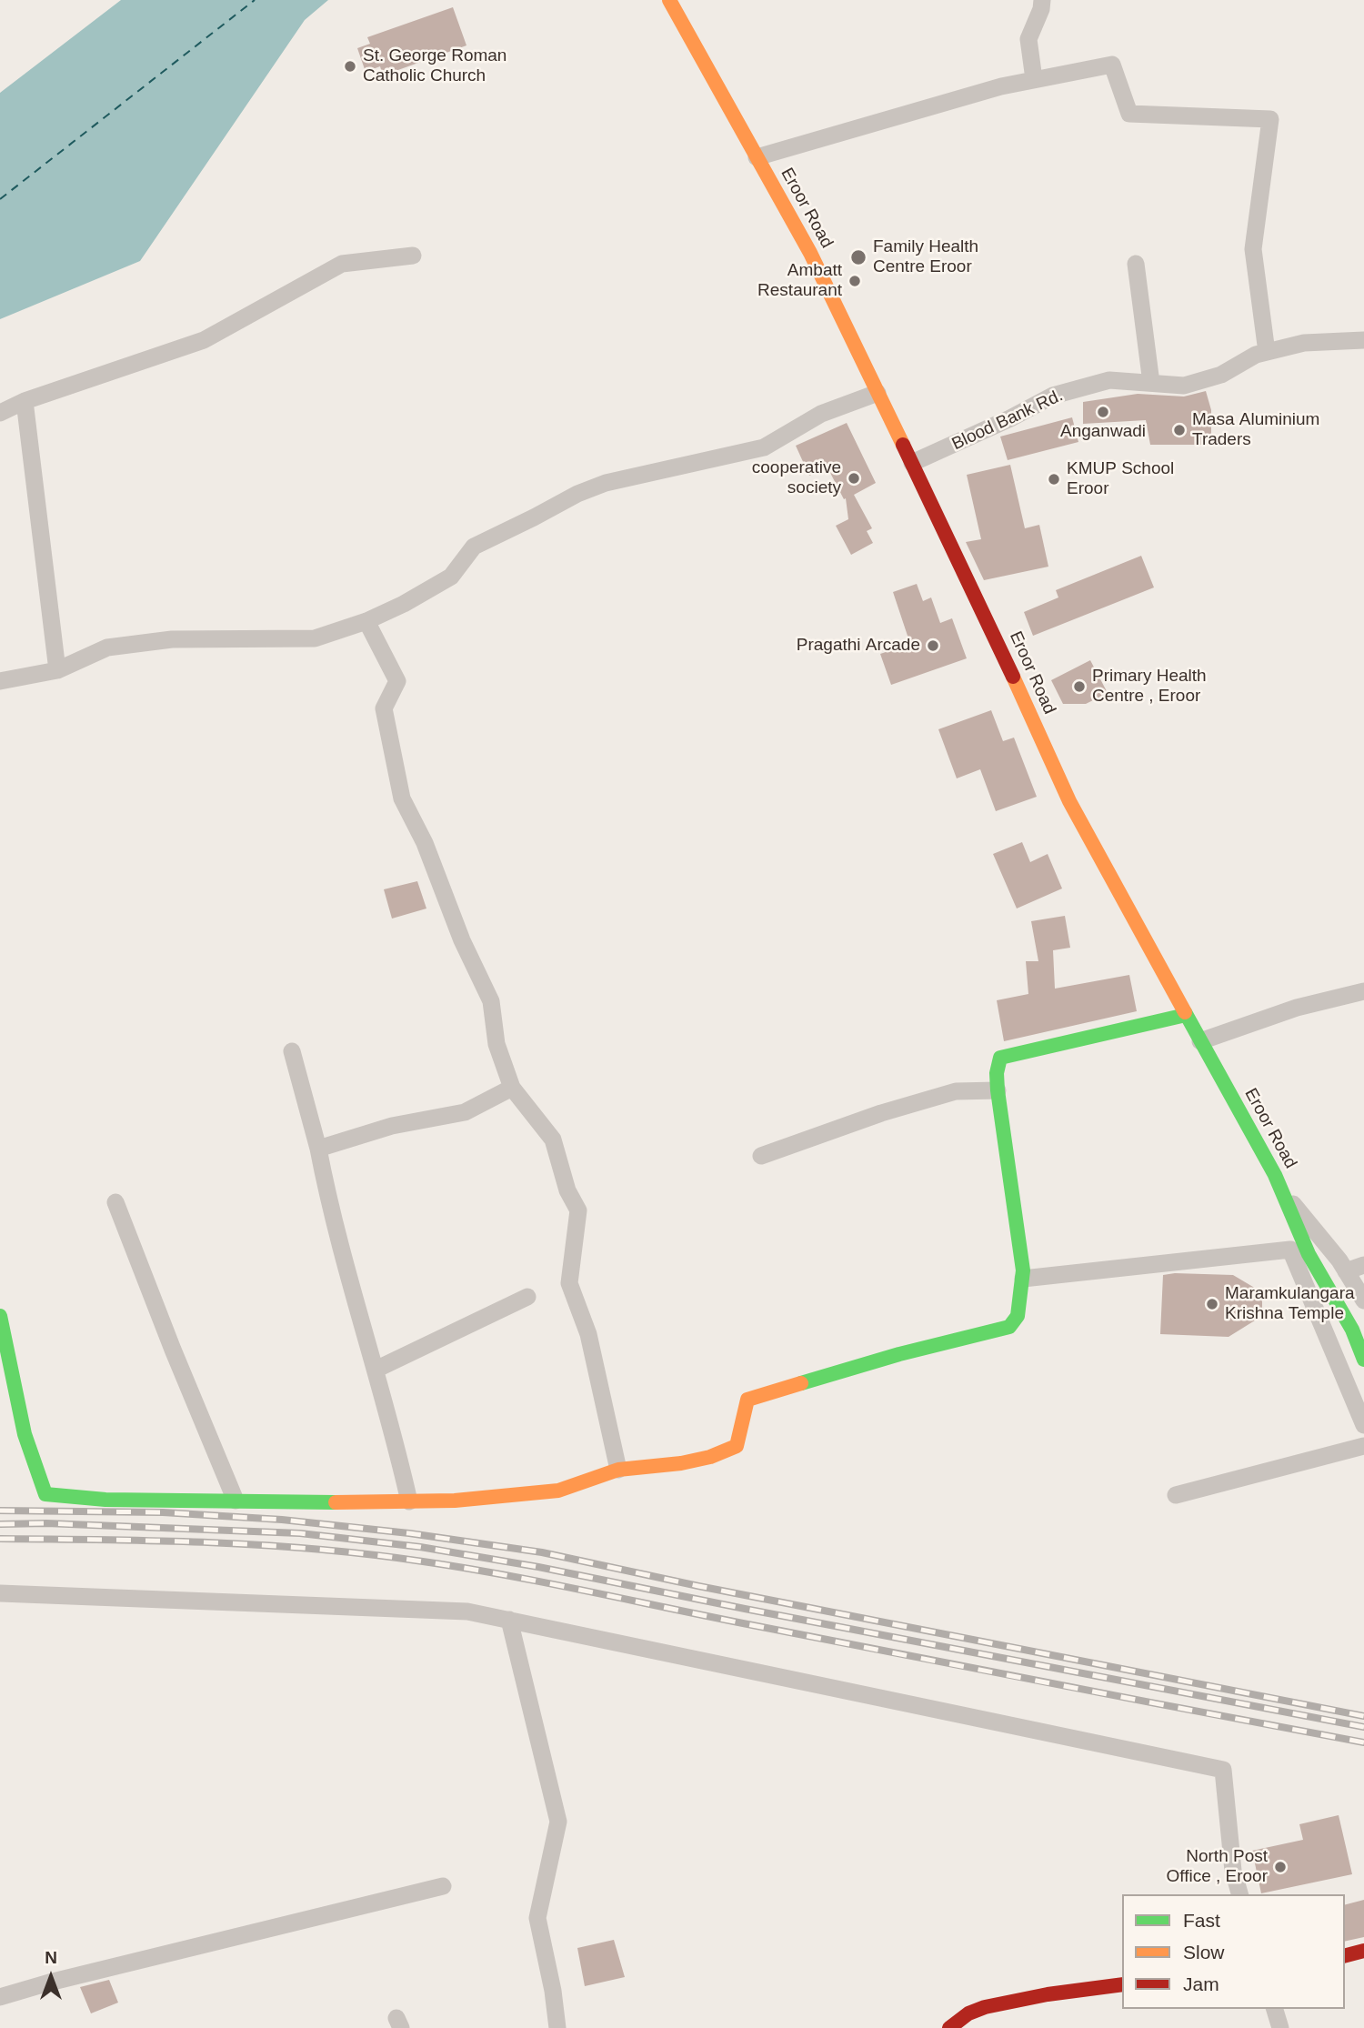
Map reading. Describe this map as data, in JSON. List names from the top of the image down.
{
  "streets": {
    "main road": ["Eroor Road"],
    "street": ["Blood Bank Rd."]
  },
  "crossings": [
    ["Eroor Road", "Blood Bank Rd."]
  ],
  "places": [
    "St. George Roman Catholic Church",
    "Family Health Centre Eroor",
    "Ambatt Restaurant",
    "Anganwadi",
    "Masa Aluminium Traders",
    "cooperative society",
    "KMUP School Eroor",
    "Pragathi Arcade",
    "Primary Health Centre , Eroor",
    "Maramkulangara Krishna Temple",
    "North Post Office , Eroor"
  ],
  "legend": ["Fast", "Slow", "Jam"],
  "north": "top"
}
